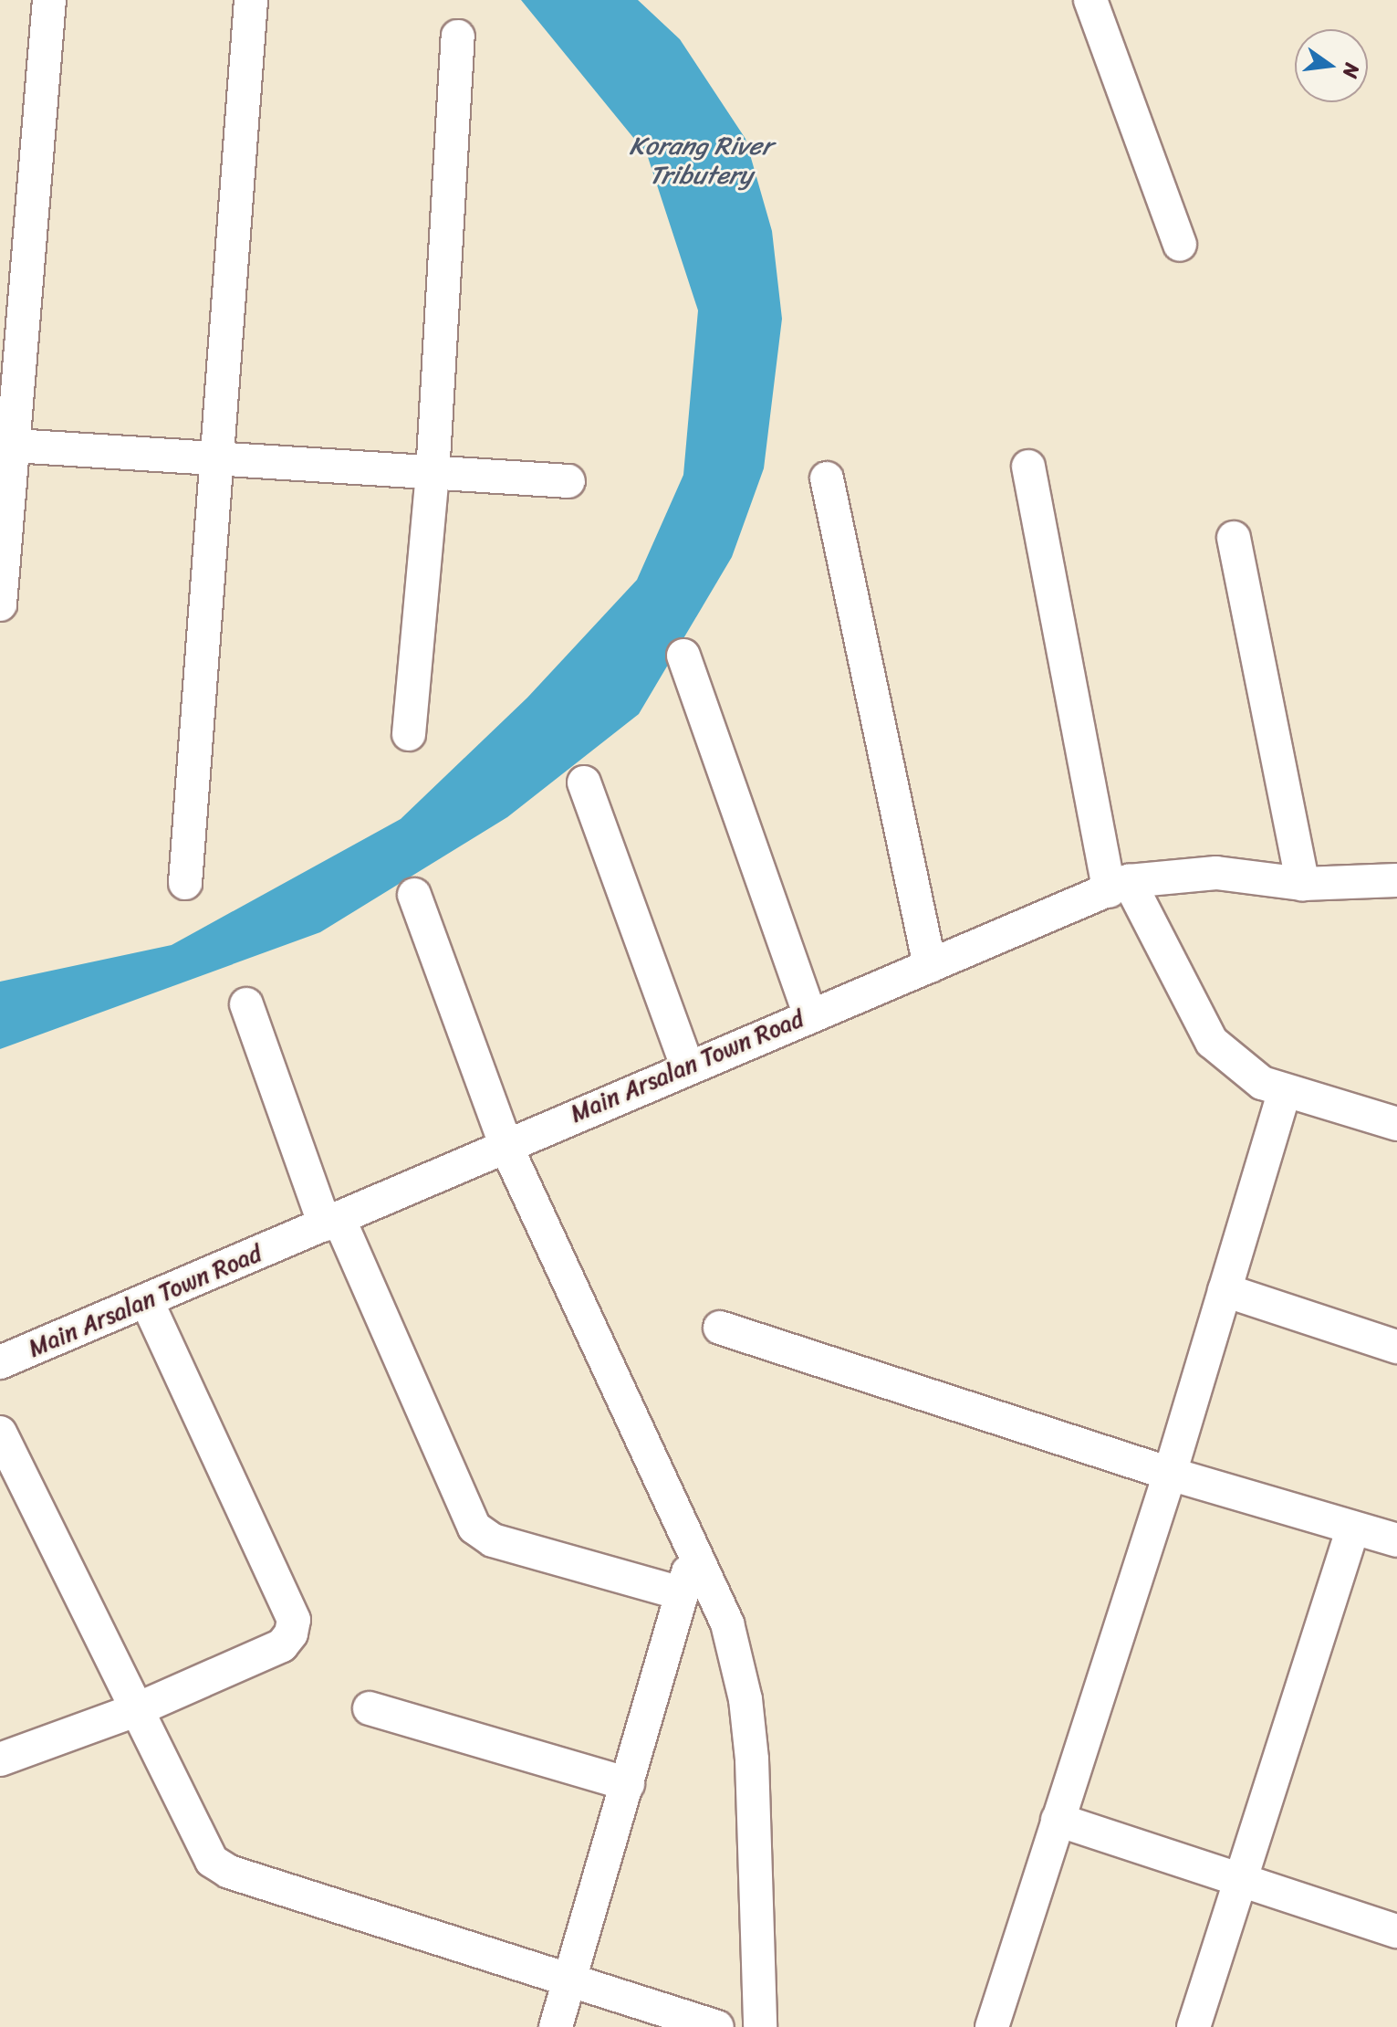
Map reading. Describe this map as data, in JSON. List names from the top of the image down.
{
  "streets": {
    "street": ["Main Arsalan Town Road"]
  },
  "water": ["Korang River Tributery"],
  "north": "right"
}
